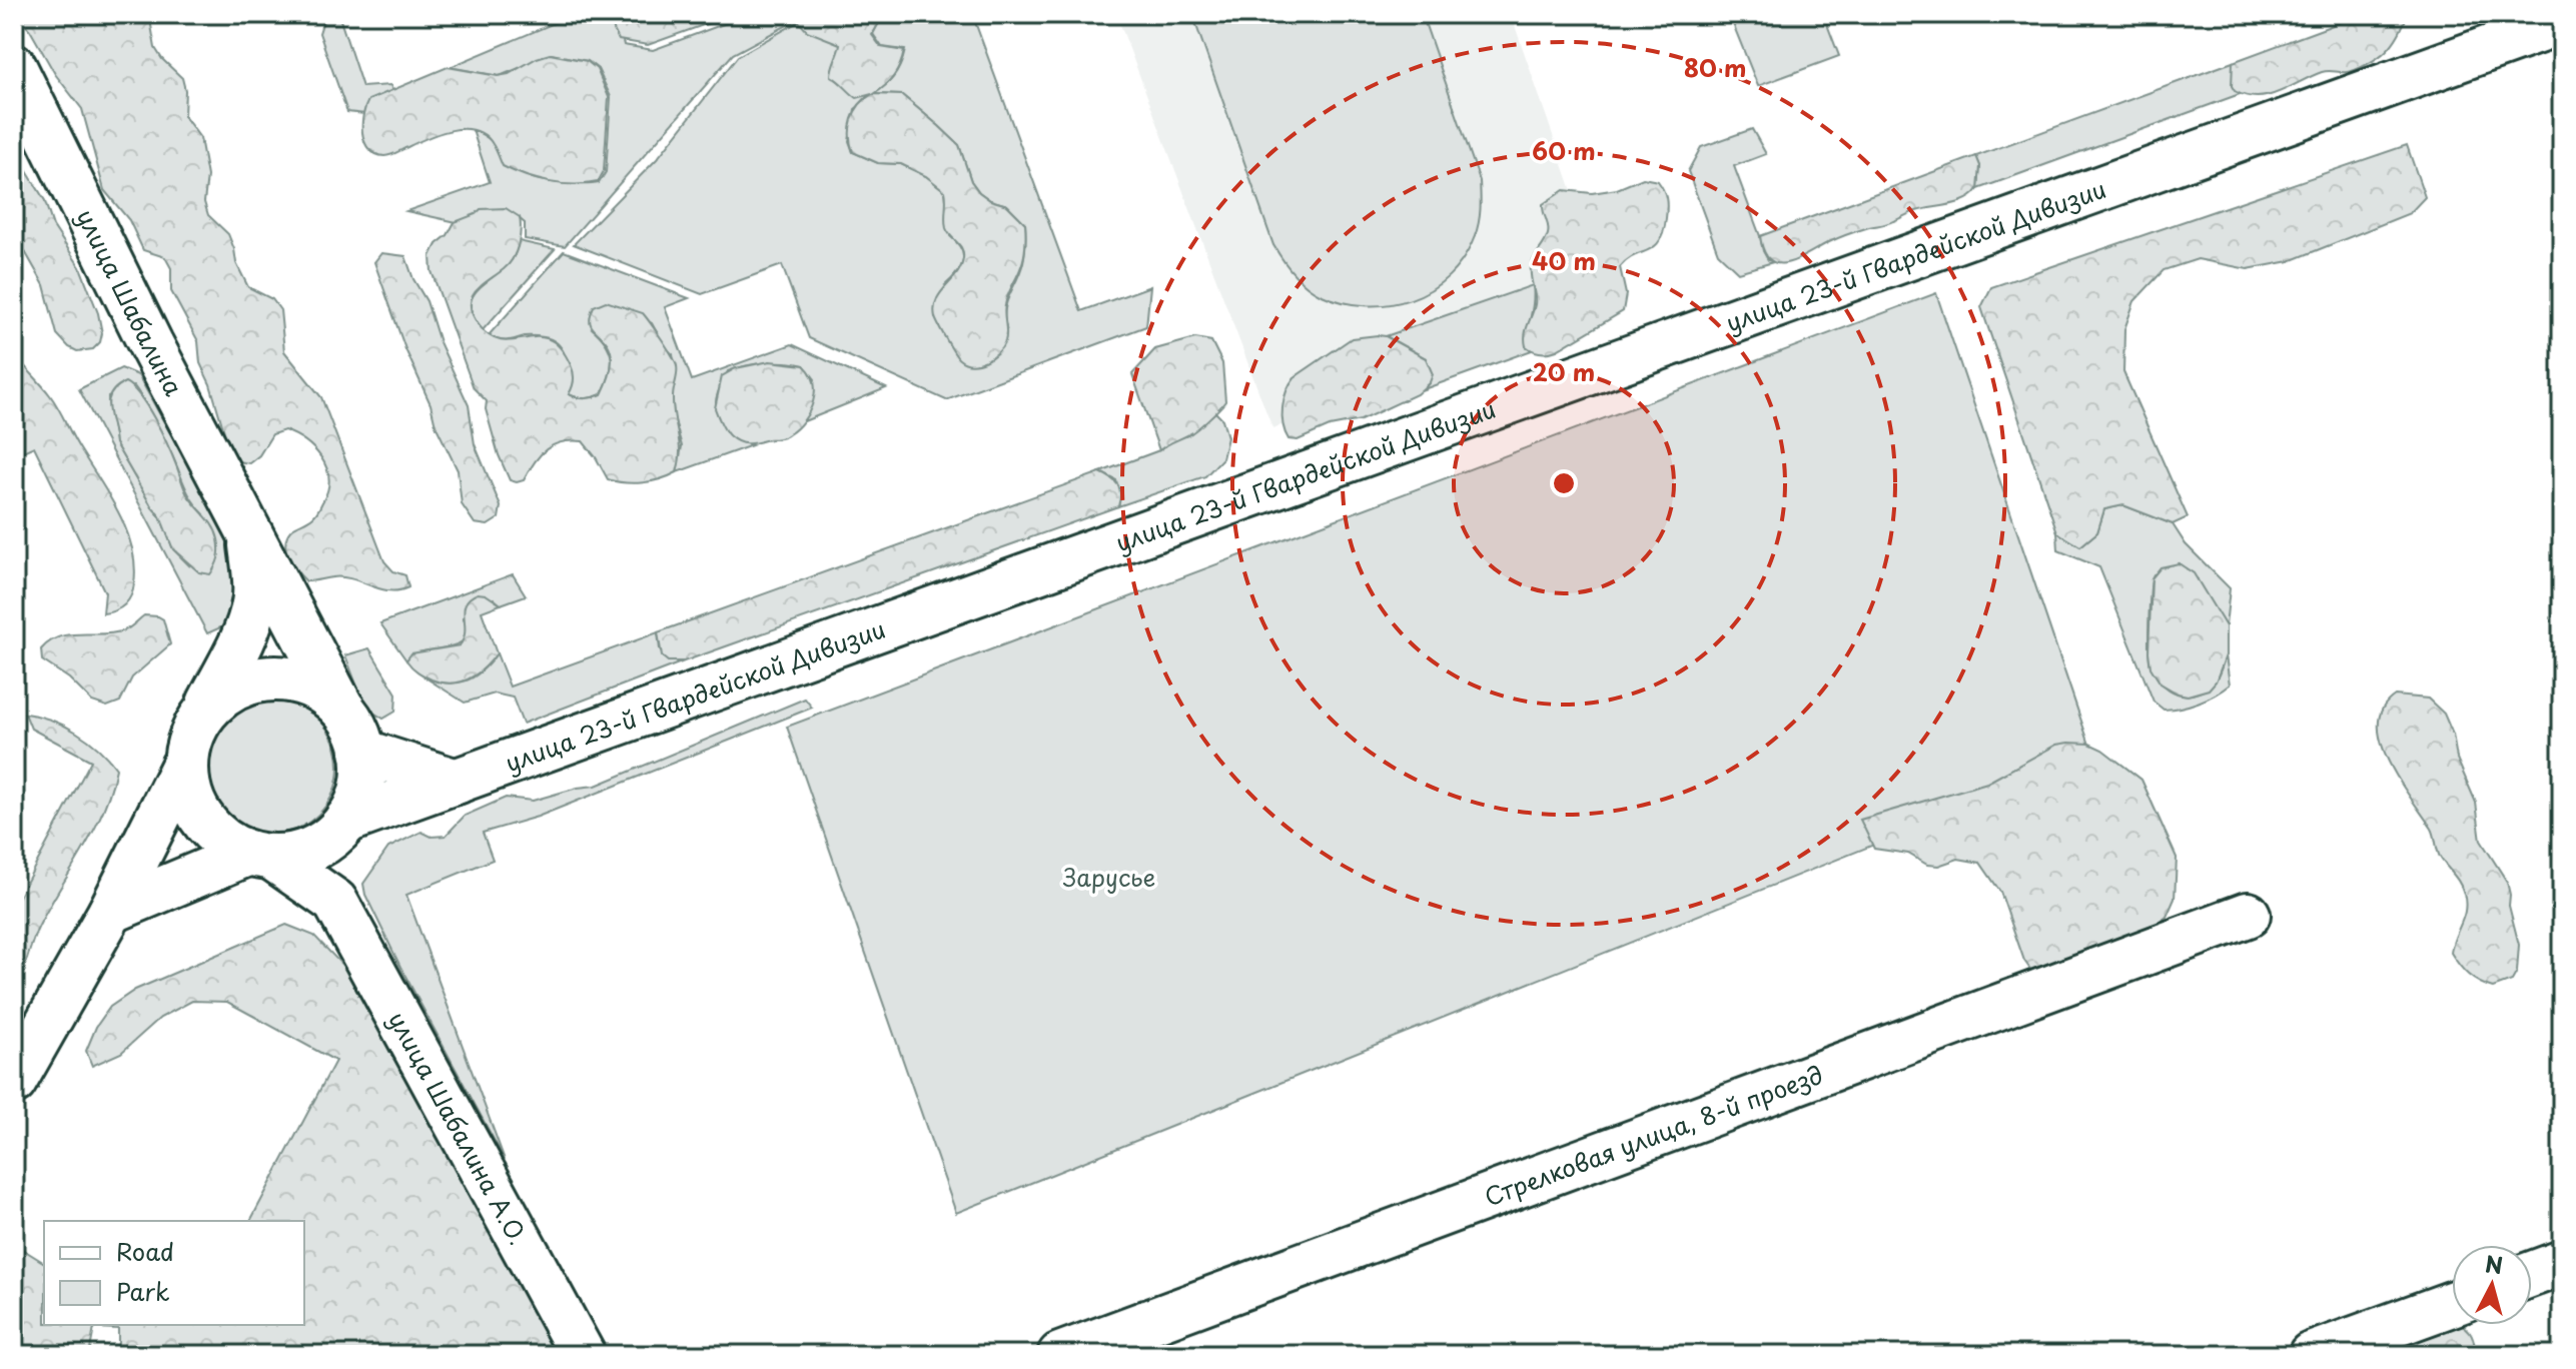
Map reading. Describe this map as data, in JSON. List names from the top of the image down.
{
  "streets": {
    "street": [
      "улица 23-й Гвардейской Дивизии",
      "улица Шабалина",
      "улица Шабалина А.О.",
      "Стрелковая улица, 8-й проезд"
    ]
  },
  "crossings": [
    ["улица 23-й Гвардейской Дивизии", "улица Шабалина"]
  ],
  "parks": ["Зарусье"],
  "legend": ["Road", "Park"],
  "north": "top",
  "rings": [
    "80 m",
    "60 m",
    "40 m",
    "20 m"
  ]
}
